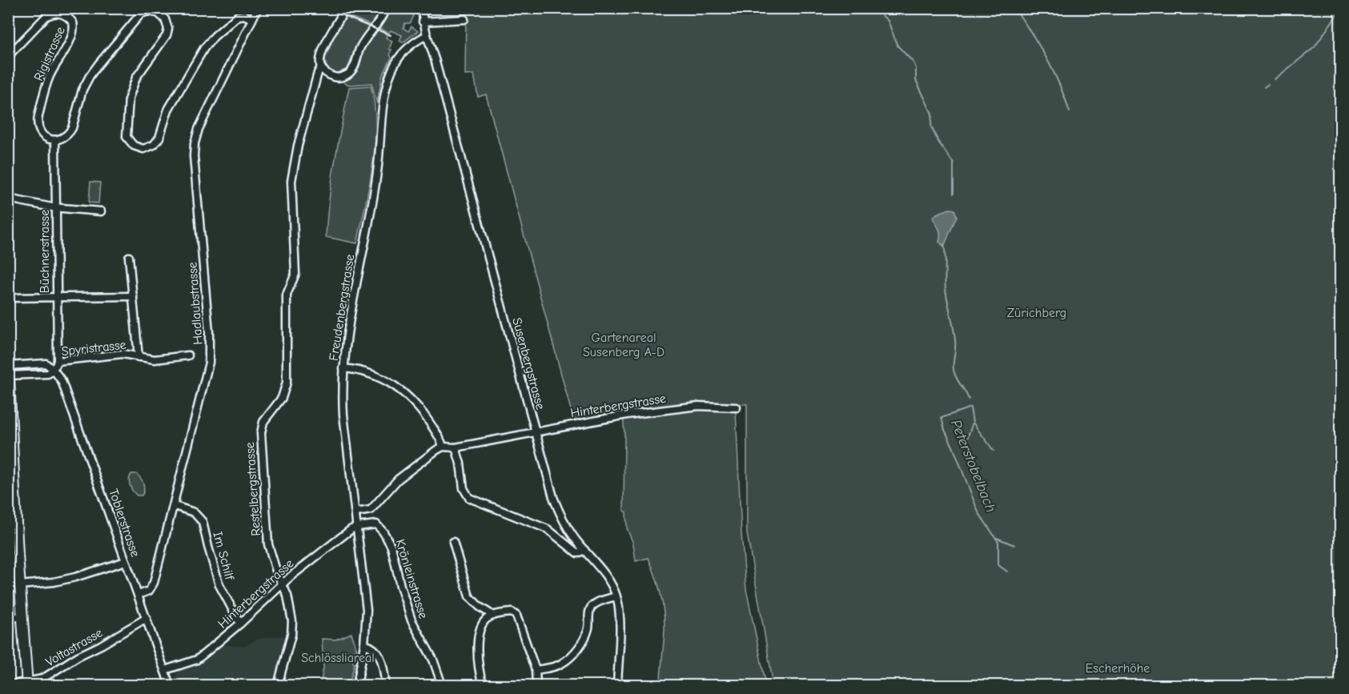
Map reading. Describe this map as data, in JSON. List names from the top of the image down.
{
  "streets": {
    "street": [
      "Rigistrasse",
      "Büchnerstrasse",
      "Hadlaubstrasse",
      "Freudenbergstrasse",
      "Spyristrasse",
      "Susenbergstrasse",
      "Hinterbergstrasse",
      "Restelbergstrasse",
      "Toblerstrasse",
      "Im Schilf",
      "Krönleinstrasse",
      "Voltastrasse"
    ]
  },
  "crossings": [
    ["Rigistrasse", "Büchnerstrasse"],
    ["Büchnerstrasse", "Spyristrasse"],
    ["Hadlaubstrasse", "Toblerstrasse"],
    ["Hadlaubstrasse", "Im Schilf"],
    ["Freudenbergstrasse", "Susenbergstrasse"],
    ["Freudenbergstrasse", "Hinterbergstrasse"],
    ["Freudenbergstrasse", "Krönleinstrasse"],
    ["Spyristrasse", "Toblerstrasse"],
    ["Susenbergstrasse", "Hinterbergstrasse"],
    ["Hinterbergstrasse", "Restelbergstrasse"],
    ["Hinterbergstrasse", "Toblerstrasse"],
    ["Hinterbergstrasse", "Im Schilf"],
    ["Hinterbergstrasse", "Krönleinstrasse"],
    ["Toblerstrasse", "Voltastrasse"]
  ],
  "water": ["Peterstobelbach"],
  "parks": [
    "Zürichberg",
    "Gartenareal Susenberg A-D",
    "Schlössliareal",
    "Escherhöhe"
  ]
}
